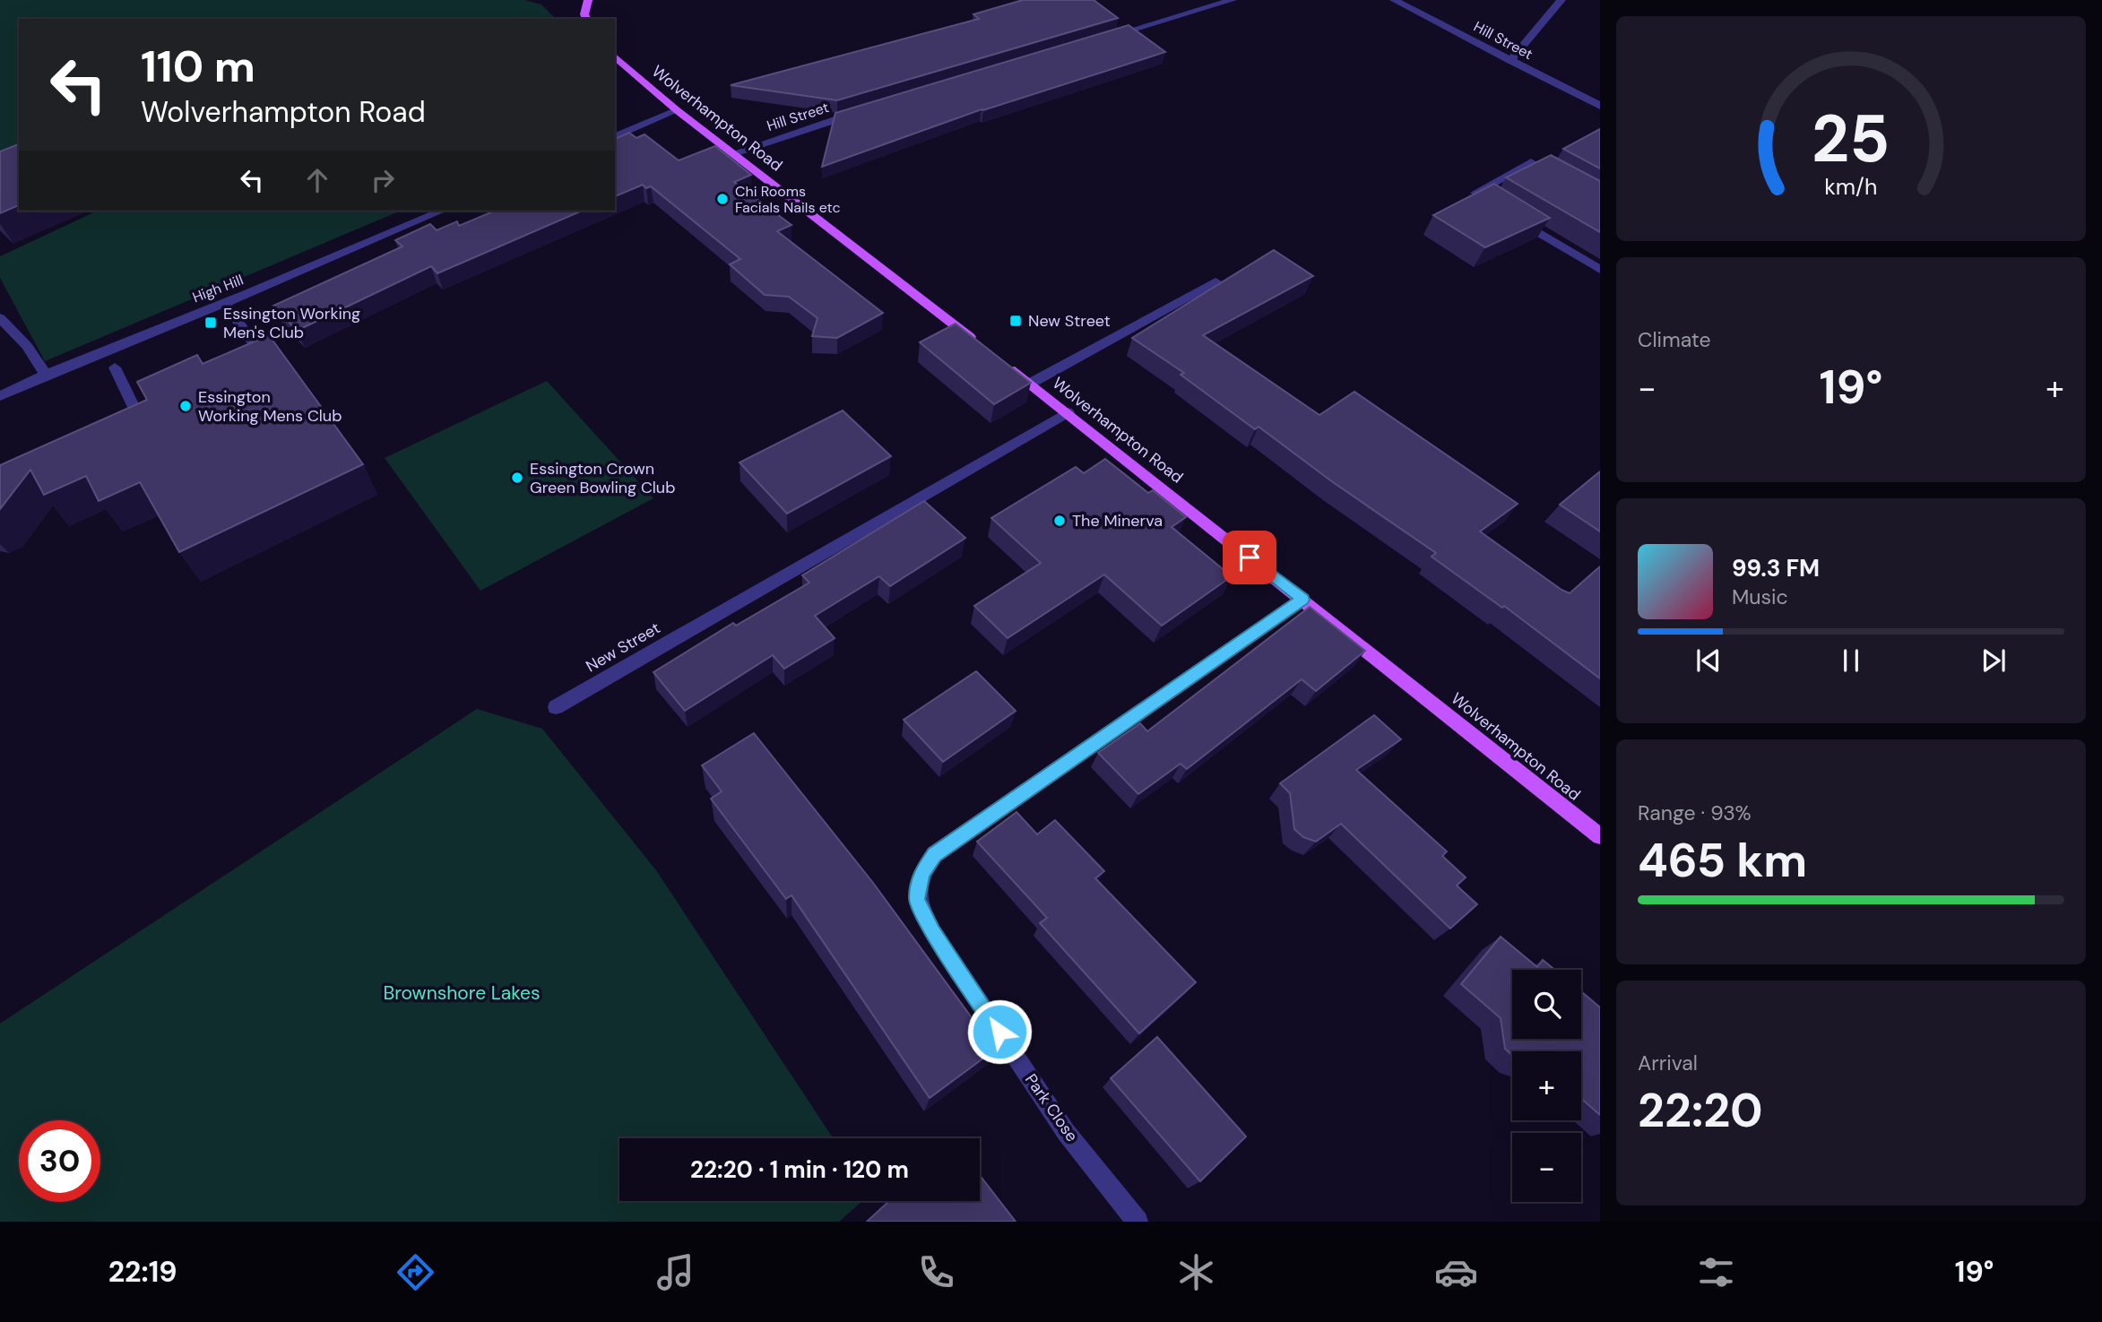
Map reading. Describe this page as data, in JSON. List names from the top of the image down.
{
  "streets": {
    "main road": ["Wolverhampton Road"],
    "street": [
      "Hill Street",
      "High Hill",
      "New Street",
      "Park Close"
    ]
  },
  "crossings": [
    ["Hill Street", "Wolverhampton Road"],
    ["Wolverhampton Road", "New Street"],
    ["Wolverhampton Road", "Park Close"]
  ],
  "parks": ["Brownshore Lakes"],
  "places": {
    "other": [
      "Chi Rooms Facials Nails etc",
      "Essington Working Mens Club",
      "Essington Crown Green Bowling Club",
      "The Minerva"
    ],
    "transit": ["New Street", "Essington Working Men's Club"]
  },
  "page": {
    "turn": ["110 m", "Wolverhampton Road"],
    "tile": [
      "Climate",
      ["Range · 93%", "465 km"],
      ["Arrival", "22:20"]
    ],
    "heat": ["−", "19°", "+"],
    "song": ["99.3 FM", "Music"],
    "map_buttons": ["+", "−"],
    "limit": "30",
    "trip": "22:20 · 1 min · 120 m",
    "tabs": ["22:19", "19°"],
    "gauge": ["25", "km/h"]
  }
}
